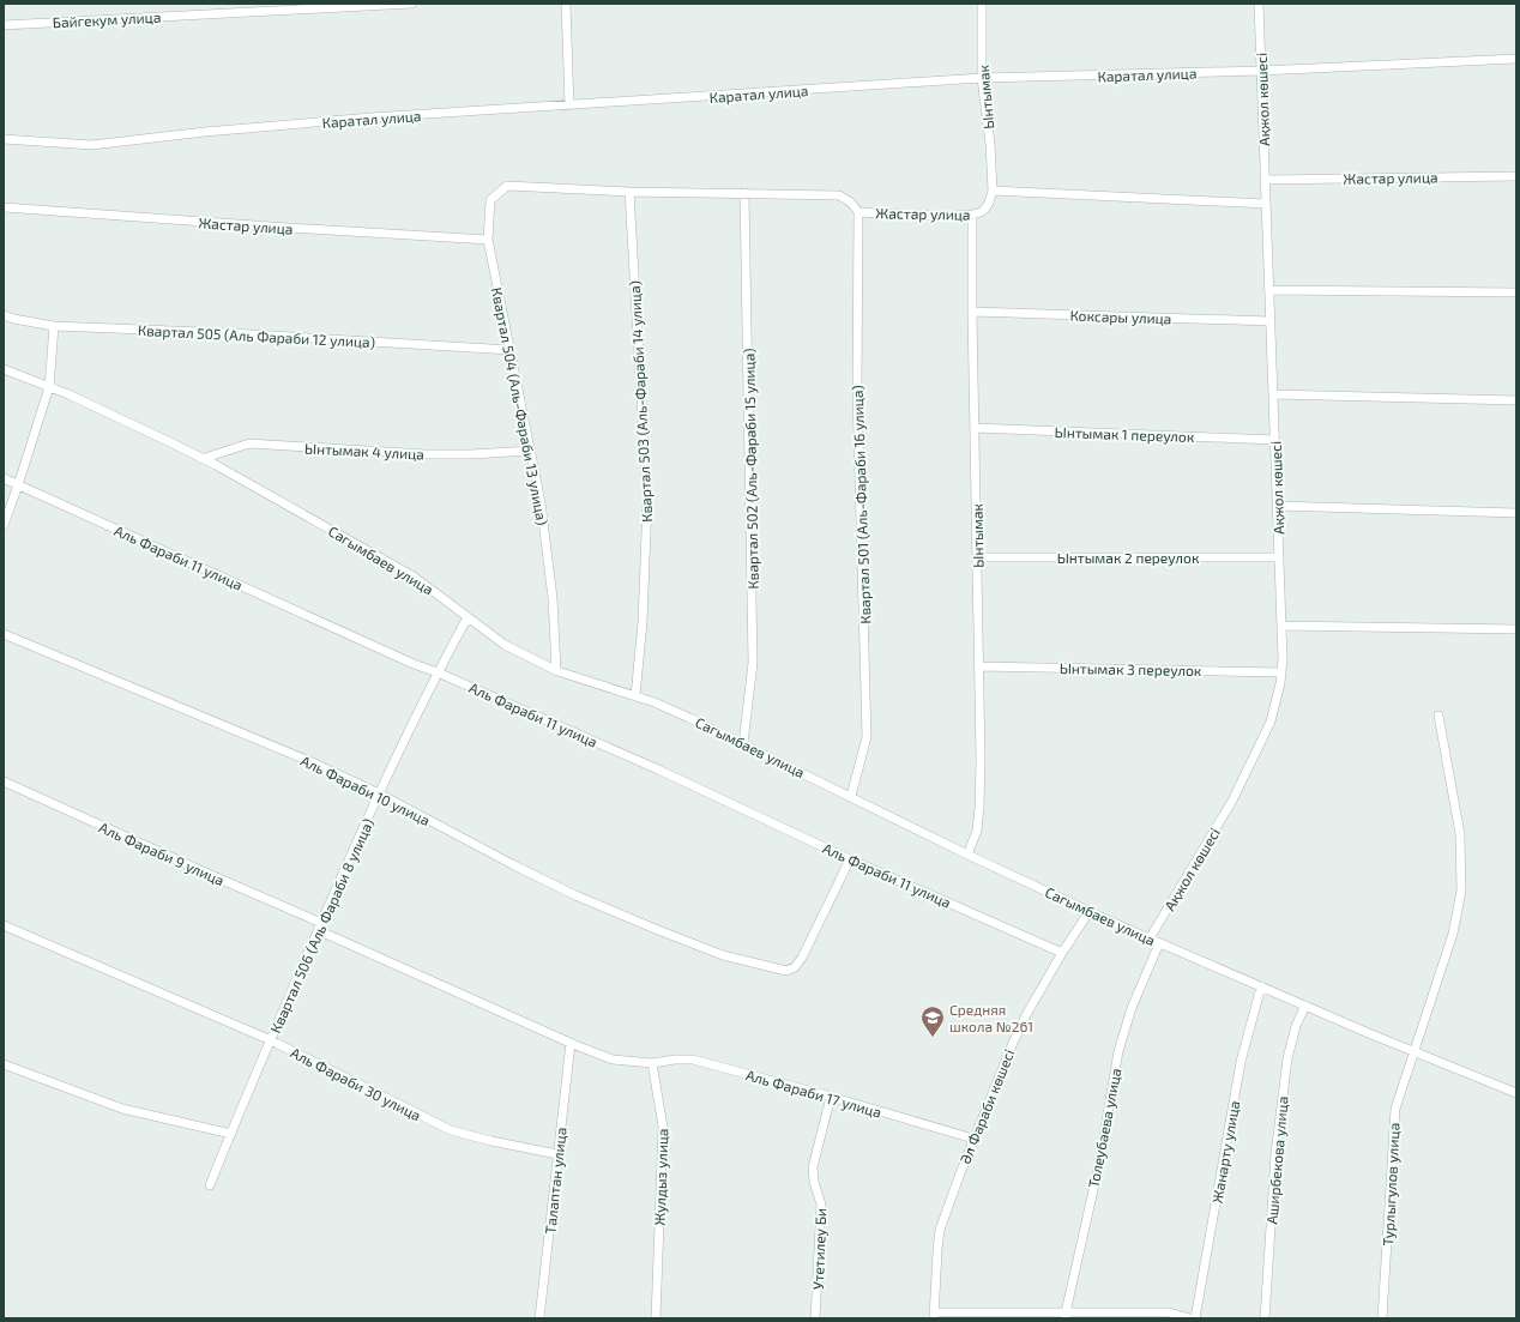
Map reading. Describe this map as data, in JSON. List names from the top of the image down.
{
  "streets": {
    "street": [
      "Байгекум улица",
      "Каратал улица",
      "Ынтымак",
      "Ақжол көшесі",
      "Жастар улица",
      "Коксары улица",
      "Квартал 505 (Аль Фараби 12 улица)",
      "Квартал 503 (Аль-Фараби 14 улица)",
      "Квартал 504 (Аль-Фараби 13 улица)",
      "Ынтымак 1 переулок",
      "Ынтымак 4 улица",
      "Квартал 502 (Аль-Фараби 15 улица)",
      "Квартал 501 (Аль-Фараби 16 улица)",
      "Аль Фараби 11 улица",
      "Ынтымак 2 переулок",
      "Сагымбаев улица",
      "Ынтымак 3 переулок",
      "Аль Фараби 10 улица",
      "Аль Фараби 9 улица",
      "Квартал 506 (Аль Фараби 8 улица)",
      "Аль Фараби 30 улица",
      "Аль Фараби 17 улица",
      "Әл Фараби көшесі",
      "Толеубаева улица",
      "Жанарту улица",
      "Аширбекова улица",
      "Жулдыз улица",
      "Талаптан улица",
      "Турлыгулов улица",
      "Утетилеу Би"
    ]
  },
  "crossings": [
    ["Каратал улица", "Ынтымак"],
    ["Каратал улица", "Ақжол көшесі"],
    ["Ынтымак", "Жастар улица"],
    ["Ынтымак", "Коксары улица"],
    ["Ынтымак", "Ынтымак 1 переулок"],
    ["Ынтымак", "Ынтымак 2 переулок"],
    ["Ынтымак", "Сагымбаев улица"],
    ["Ынтымак", "Ынтымак 3 переулок"],
    ["Ақжол көшесі", "Жастар улица"],
    ["Ақжол көшесі", "Коксары улица"],
    ["Ақжол көшесі", "Ынтымак 1 переулок"],
    ["Ақжол көшесі", "Ынтымак 2 переулок"],
    ["Ақжол көшесі", "Сагымбаев улица"],
    ["Ақжол көшесі", "Ынтымак 3 переулок"],
    ["Жастар улица", "Квартал 503 (Аль-Фараби 14 улица)"],
    ["Жастар улица", "Квартал 504 (Аль-Фараби 13 улица)"],
    ["Жастар улица", "Квартал 502 (Аль-Фараби 15 улица)"],
    ["Жастар улица", "Квартал 501 (Аль-Фараби 16 улица)"],
    ["Квартал 505 (Аль Фараби 12 улица)", "Квартал 504 (Аль-Фараби 13 улица)"],
    ["Квартал 503 (Аль-Фараби 14 улица)", "Сагымбаев улица"],
    ["Квартал 504 (Аль-Фараби 13 улица)", "Ынтымак 4 улица"],
    ["Квартал 504 (Аль-Фараби 13 улица)", "Сагымбаев улица"],
    ["Ынтымак 4 улица", "Сагымбаев улица"],
    ["Квартал 502 (Аль-Фараби 15 улица)", "Сагымбаев улица"],
    ["Квартал 501 (Аль-Фараби 16 улица)", "Сагымбаев улица"],
    ["Аль Фараби 11 улица", "Аль Фараби 10 улица"],
    ["Аль Фараби 11 улица", "Квартал 506 (Аль Фараби 8 улица)"],
    ["Аль Фараби 11 улица", "Әл Фараби көшесі"],
    ["Сагымбаев улица", "Квартал 506 (Аль Фараби 8 улица)"],
    ["Сагымбаев улица", "Әл Фараби көшесі"],
    ["Сагымбаев улица", "Толеубаева улица"],
    ["Сагымбаев улица", "Жанарту улица"],
    ["Сагымбаев улица", "Аширбекова улица"],
    ["Сагымбаев улица", "Турлыгулов улица"],
    ["Аль Фараби 10 улица", "Квартал 506 (Аль Фараби 8 улица)"],
    ["Аль Фараби 9 улица", "Квартал 506 (Аль Фараби 8 улица)"],
    ["Аль Фараби 9 улица", "Талаптан улица"],
    ["Квартал 506 (Аль Фараби 8 улица)", "Аль Фараби 30 улица"],
    ["Аль Фараби 30 улица", "Талаптан улица"],
    ["Аль Фараби 17 улица", "Әл Фараби көшесі"],
    ["Аль Фараби 17 улица", "Жулдыз улица"],
    ["Аль Фараби 17 улица", "Утетилеу Би"]
  ],
  "places": {
    "school or university": ["Средняя школа №261"]
  }
}
